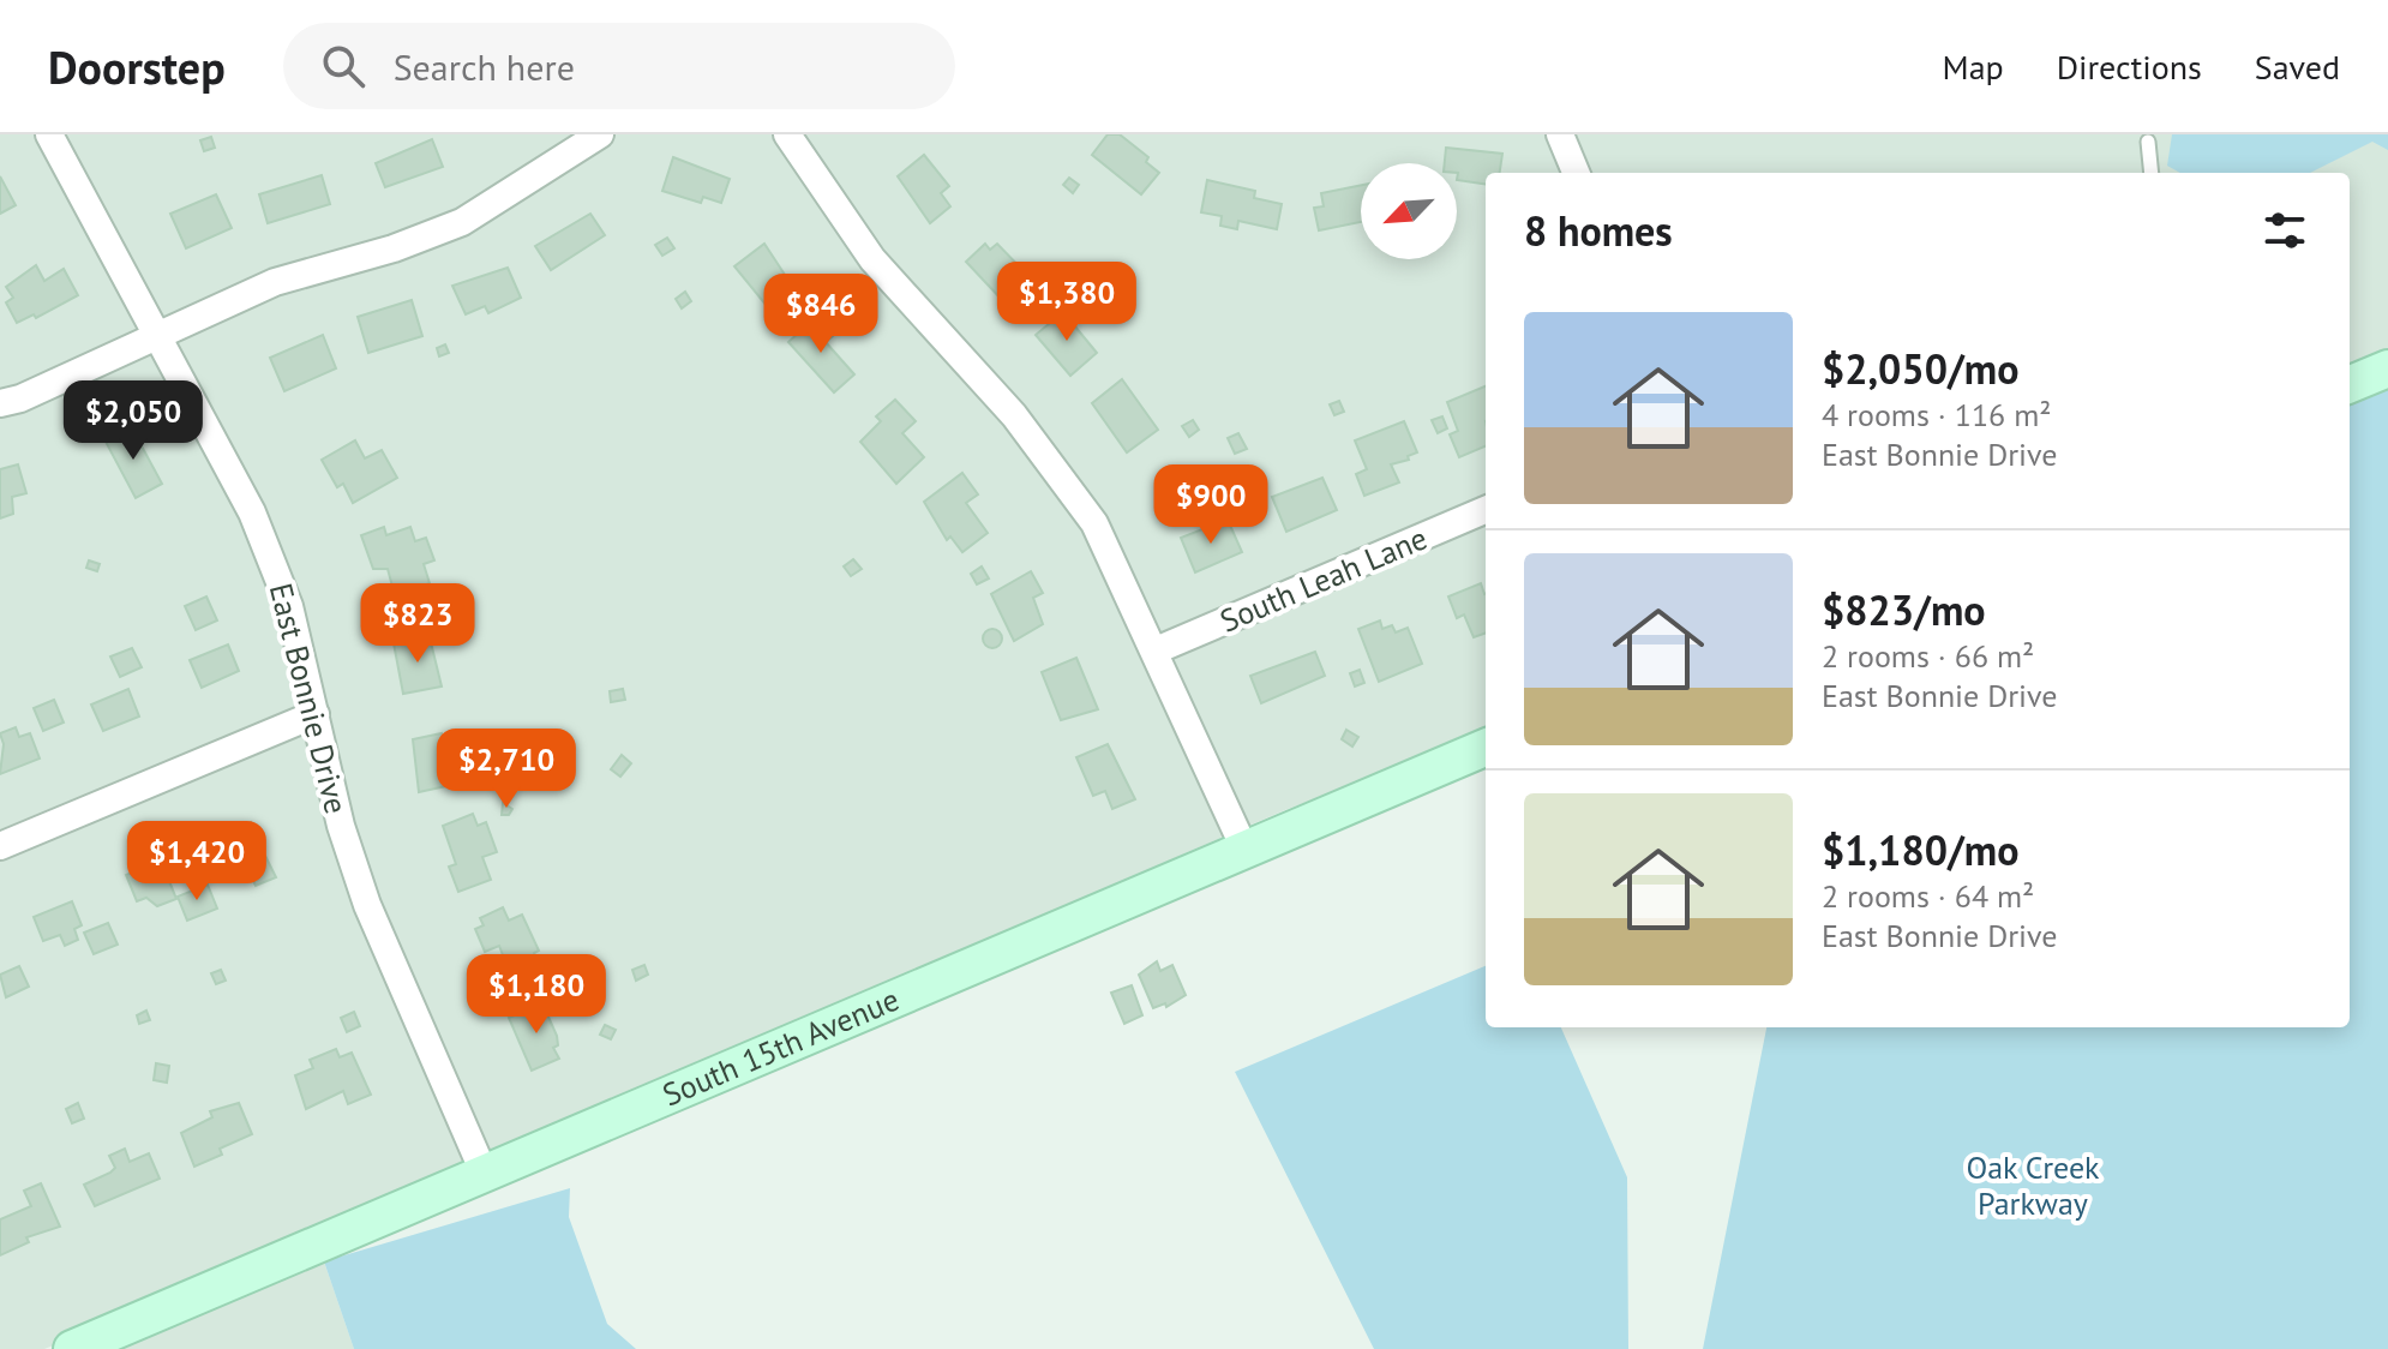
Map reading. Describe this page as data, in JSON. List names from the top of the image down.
{
  "streets": {
    "street": ["South Leah Lane", "East Bonnie Drive", "South 15th Avenue"]
  },
  "crossings": [
    ["East Bonnie Drive", "South 15th Avenue"]
  ],
  "parks": ["Oak Creek Parkway"],
  "north": "bottom left",
  "page": {
    "header": "Doorstep",
    "search": "Search here",
    "nav": ["Map", "Directions", "Saved"],
    "heading": "8 homes",
    "price": [
      "$1,380",
      "$846",
      "$2,050",
      "$900",
      "$823",
      "$2,710",
      "$1,420",
      "$1,180"
    ],
    "list": [
      {
        "name": "$2,050/mo",
        "note": "4 rooms · 116 m² · East Bonnie Drive"
      },
      {
        "name": "$823/mo",
        "note": "2 rooms · 66 m² · East Bonnie Drive"
      },
      {
        "name": "$1,180/mo",
        "note": "2 rooms · 64 m² · East Bonnie Drive"
      }
    ]
  }
}
